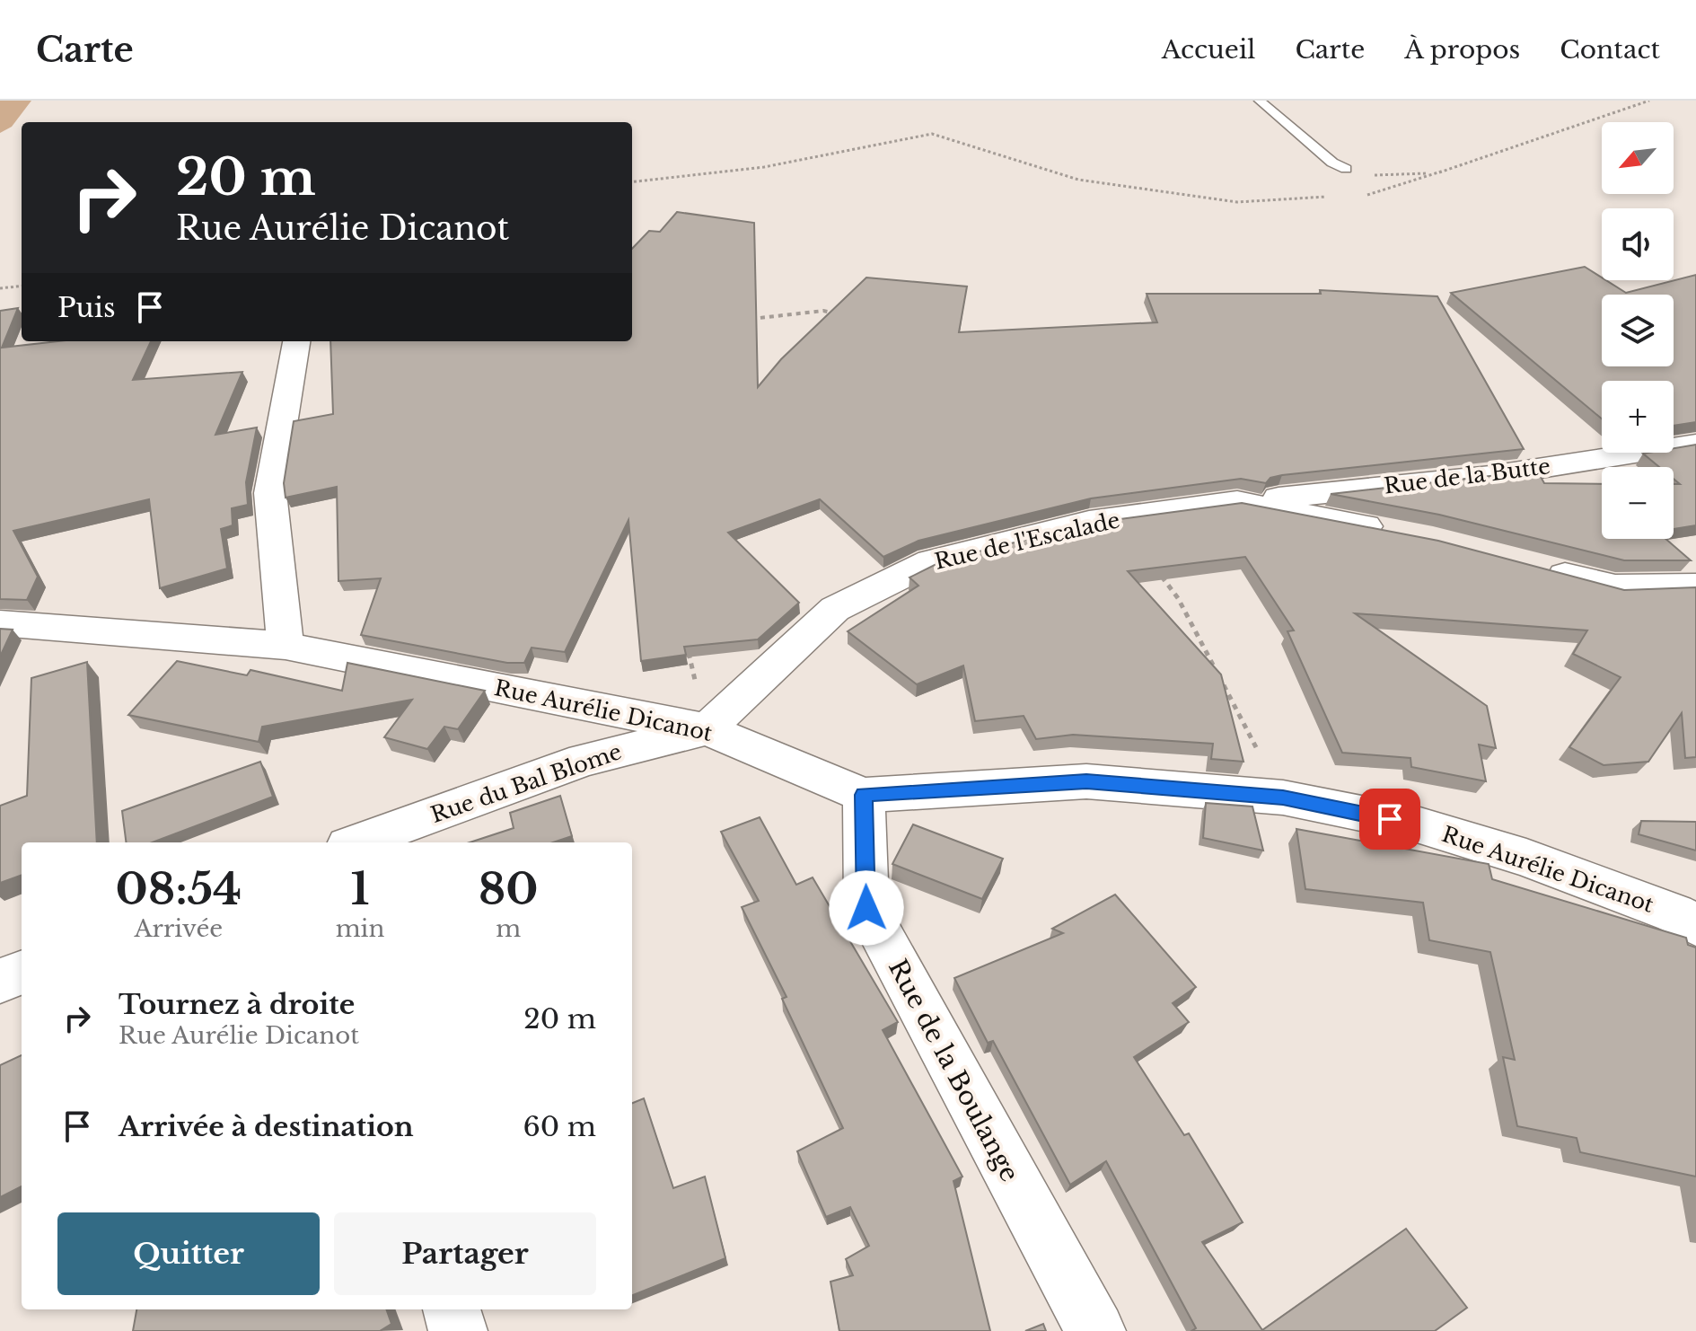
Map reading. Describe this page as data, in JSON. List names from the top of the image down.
{
  "streets": {
    "street": [
      "Rue de la Butte",
      "Rue de l'Escalade",
      "Rue Aurélie Dicanot",
      "Rue du Bal Blome",
      "Rue de la Boulange"
    ]
  },
  "crossings": [
    ["Rue de la Butte", "Rue de l'Escalade"],
    ["Rue de l'Escalade", "Rue Aurélie Dicanot"],
    ["Rue de l'Escalade", "Rue du Bal Blome"],
    ["Rue Aurélie Dicanot", "Rue du Bal Blome"],
    ["Rue Aurélie Dicanot", "Rue de la Boulange"]
  ],
  "north": "bottom left",
  "page": {
    "header": "Carte",
    "nav": [
      "Accueil",
      "Carte",
      "À propos",
      "Contact"
    ],
    "map_buttons": ["+", "−"],
    "turn": ["20 m", "Rue Aurélie Dicanot"],
    "then": "Puis",
    "eta": [
      "08:54",
      "Arrivée",
      "1",
      "min",
      "80",
      "m"
    ],
    "list": [
      {
        "name": "Tournez à droite",
        "note": "Rue Aurélie Dicanot",
        "value": "20 m"
      },
      {
        "name": "Arrivée à destination",
        "value": "60 m"
      }
    ],
    "buttons": ["Quitter", "Partager"]
  }
}
